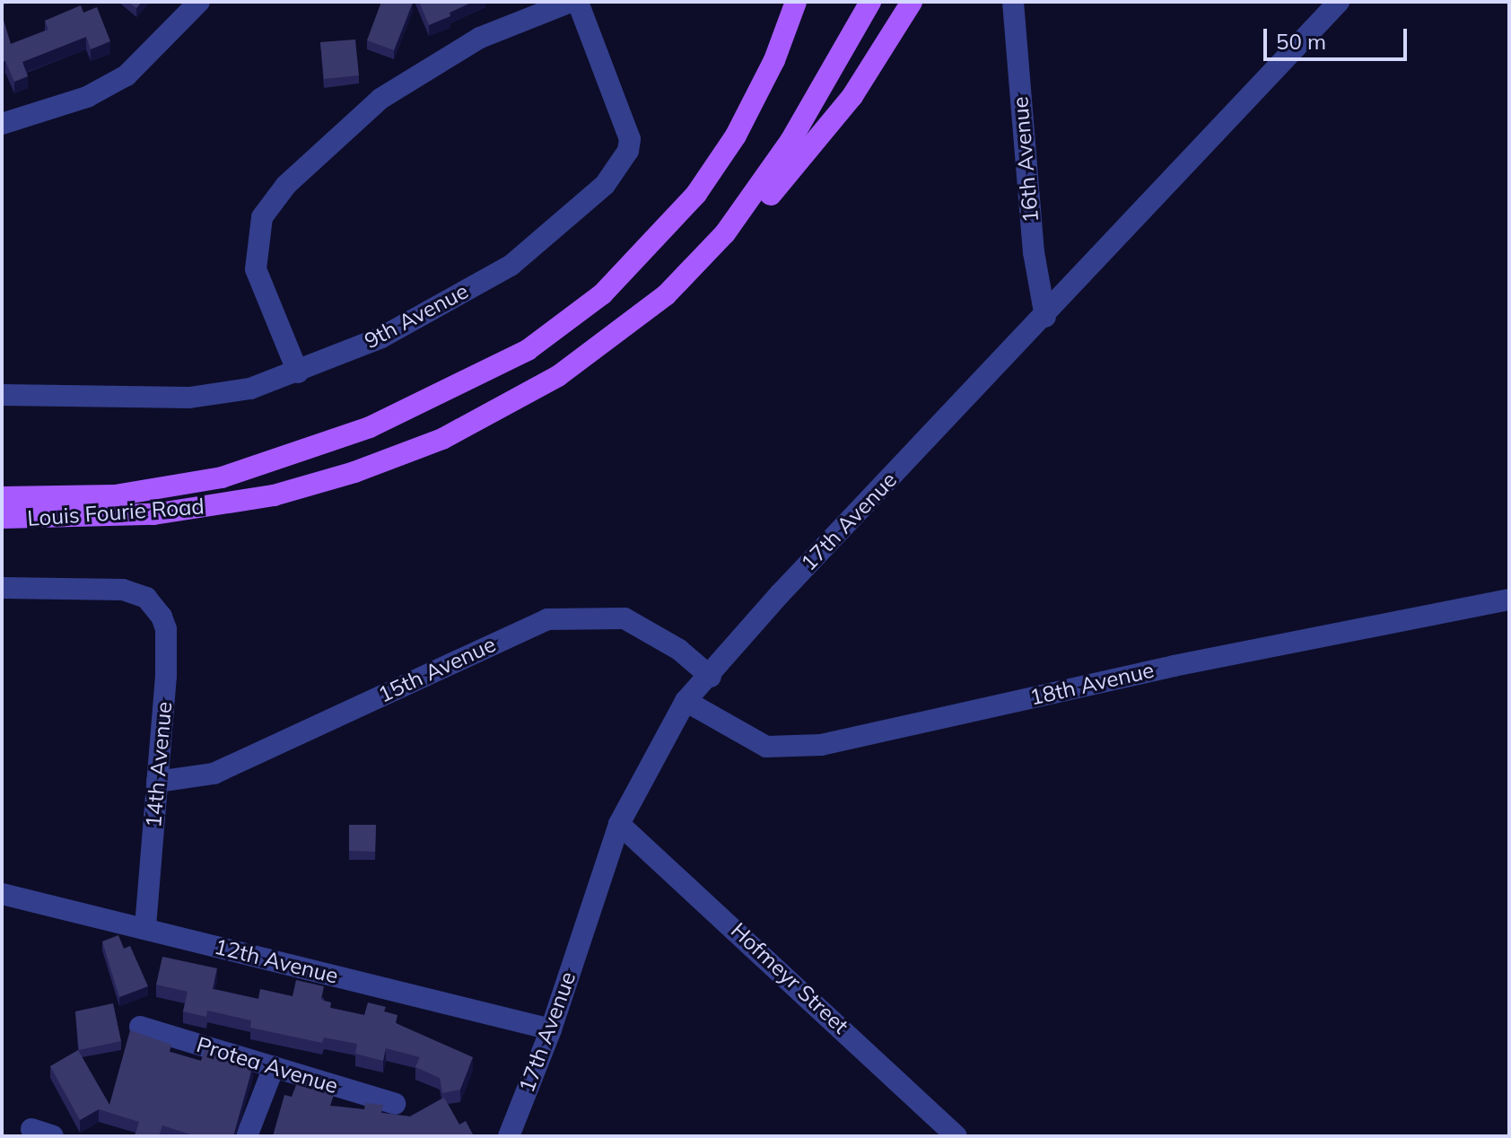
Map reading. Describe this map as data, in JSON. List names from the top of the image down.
{
  "streets": {
    "main road": ["Louis Fourie Road"],
    "street": [
      "16th Avenue",
      "9th Avenue",
      "17th Avenue",
      "15th Avenue",
      "18th Avenue",
      "14th Avenue",
      "12th Avenue",
      "Hofmeyr Street",
      "Protea Avenue"
    ]
  },
  "crossings": [
    ["16th Avenue", "17th Avenue"],
    ["17th Avenue", "15th Avenue"],
    ["17th Avenue", "18th Avenue"],
    ["17th Avenue", "12th Avenue"],
    ["17th Avenue", "Hofmeyr Street"],
    ["15th Avenue", "14th Avenue"],
    ["14th Avenue", "12th Avenue"]
  ],
  "scale_bar": "50 m"
}
